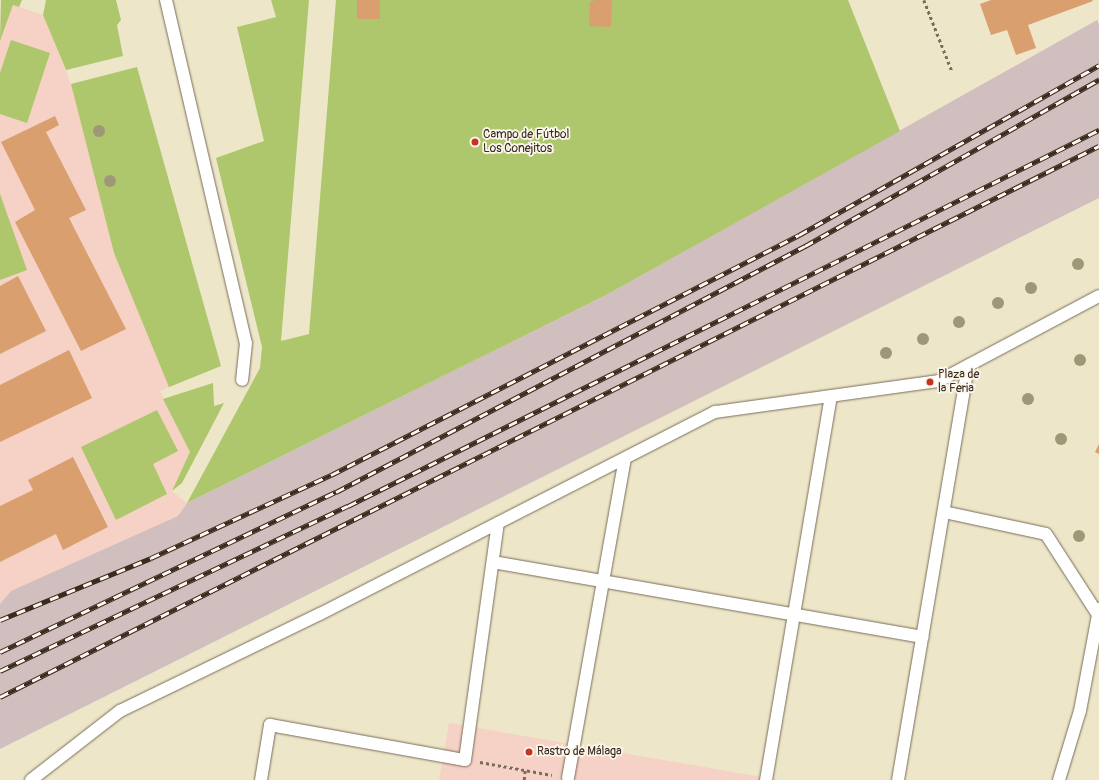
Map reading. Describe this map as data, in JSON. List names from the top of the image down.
{
  "places": ["Campo de Fútbol Los Conejitos", "Plaza de la Feria", "Rastro de Málaga"]
}
